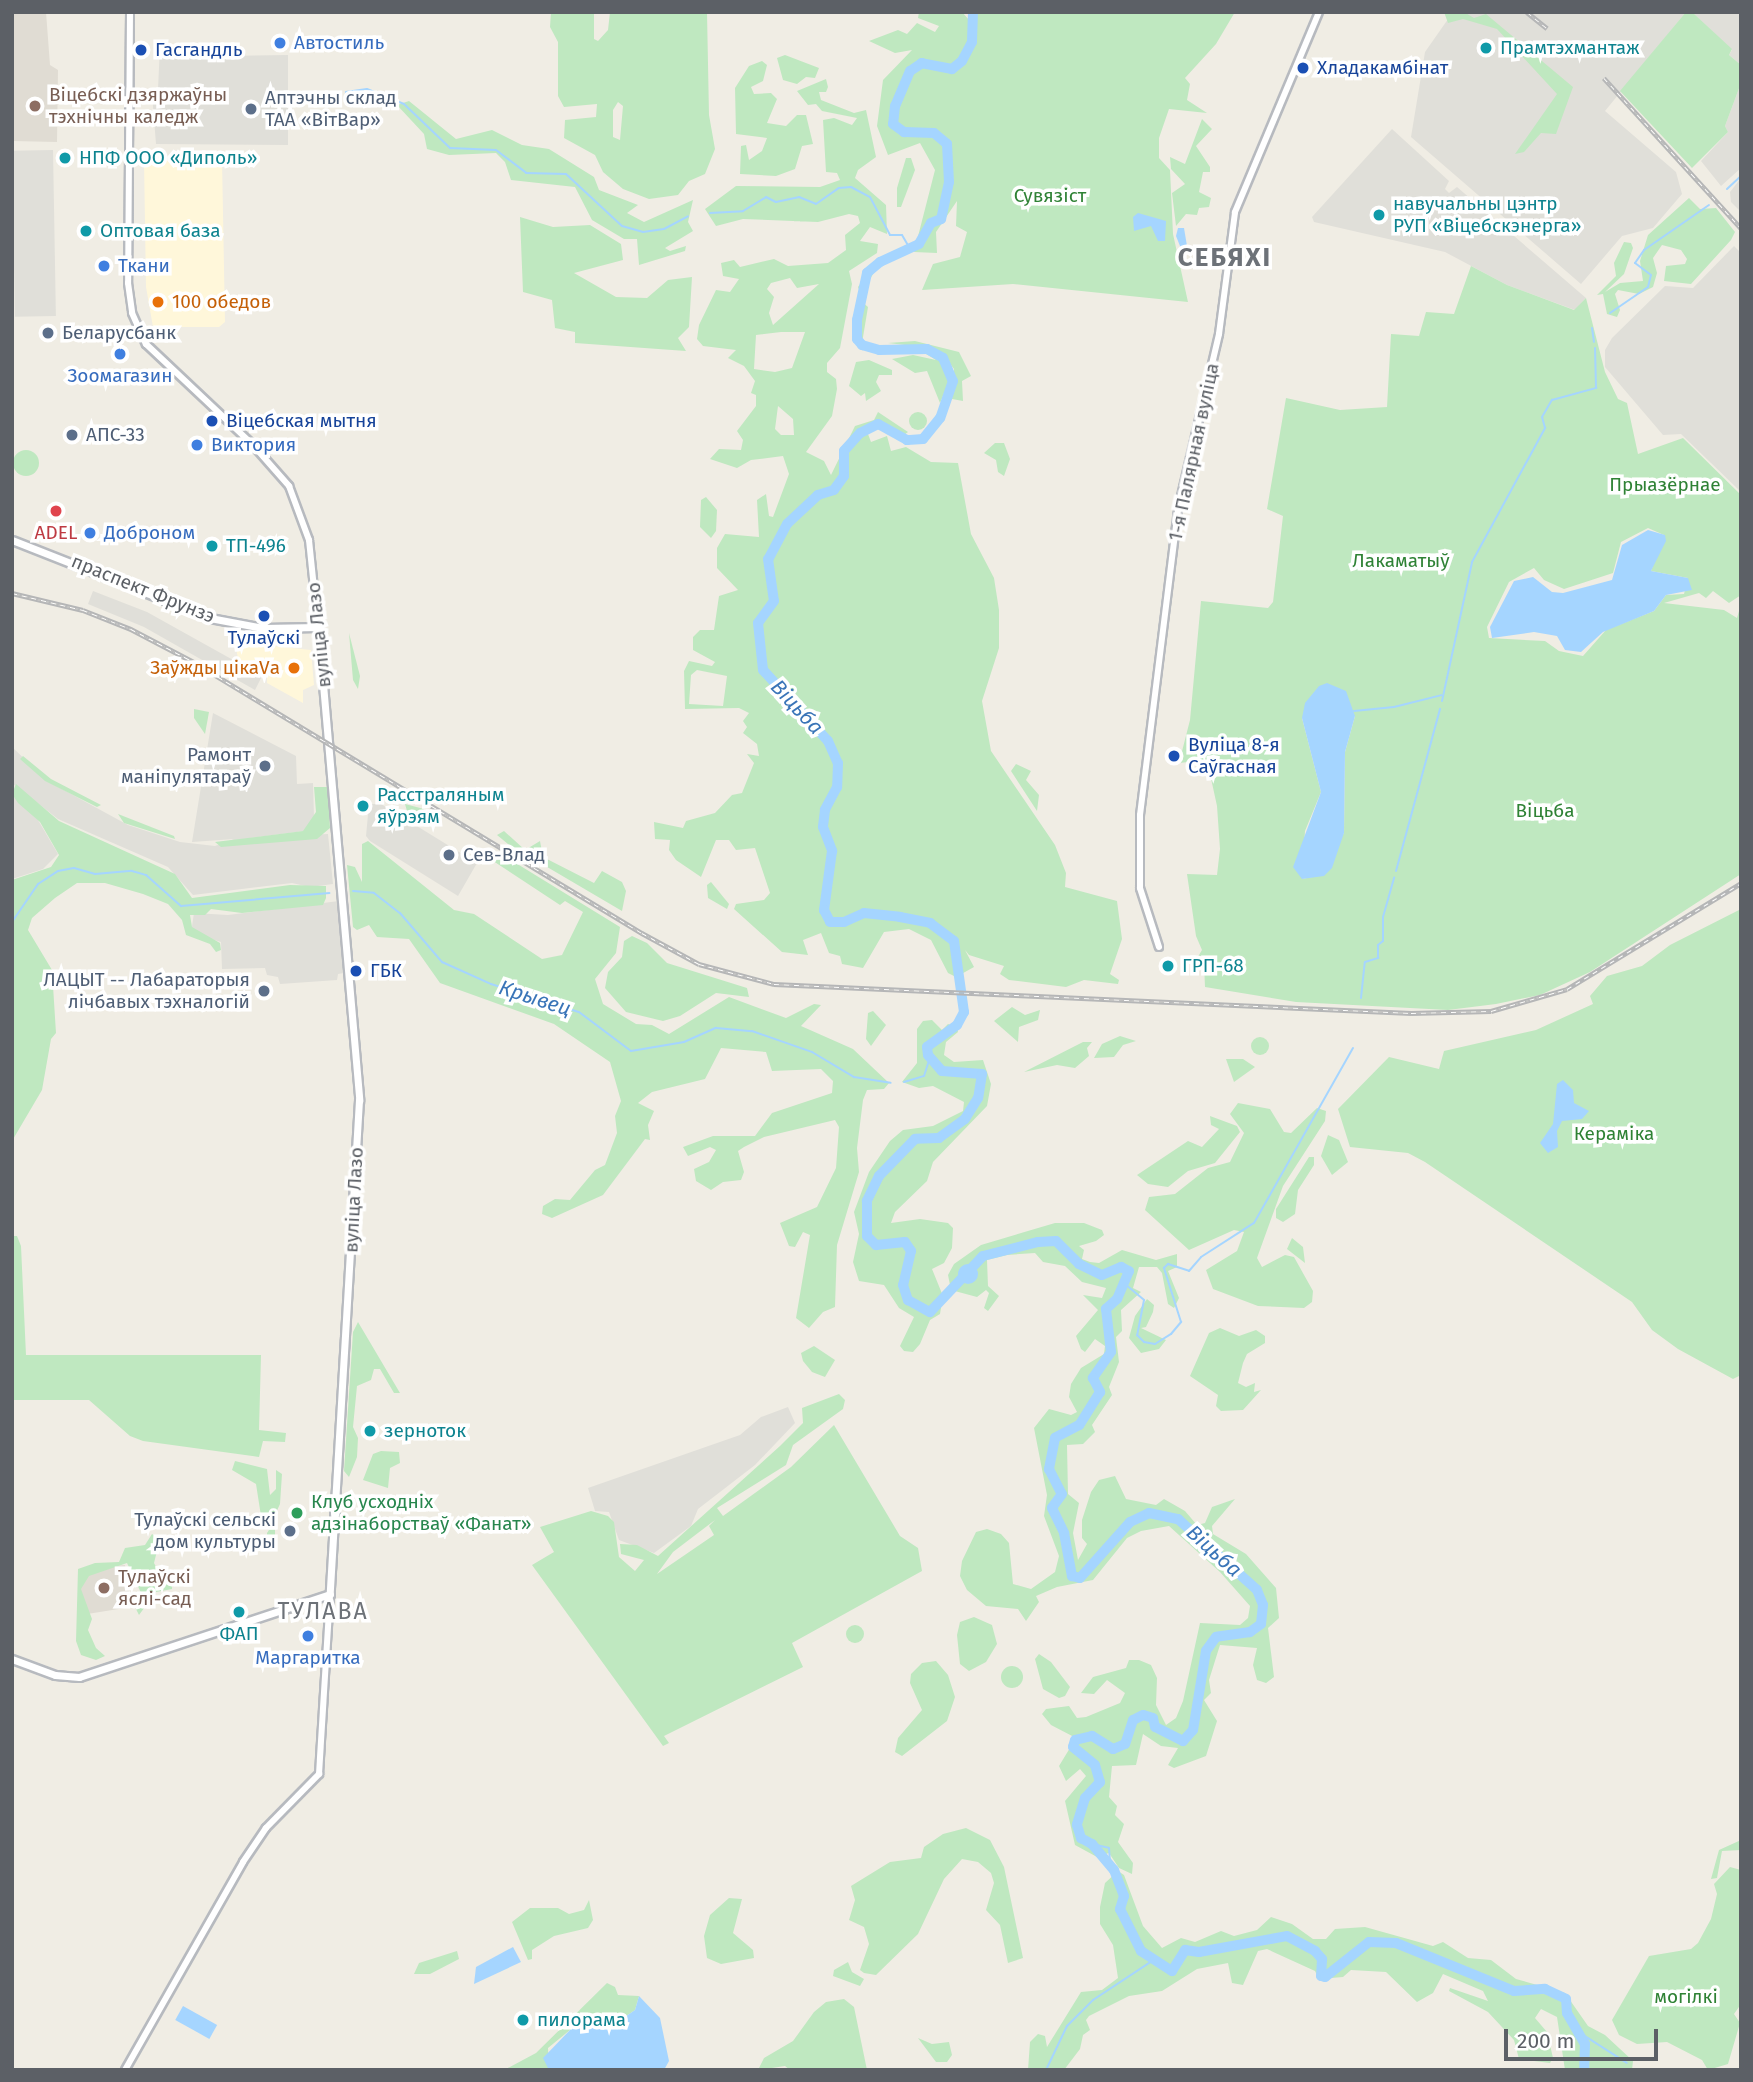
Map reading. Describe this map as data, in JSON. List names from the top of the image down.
{
  "streets": {
    "main road": ["праспект Фрунзэ", "вуліца Лазо"],
    "street": ["1-я Палярная вуліца"]
  },
  "crossings": [
    ["праспект Фрунзэ", "вуліца Лазо"]
  ],
  "districts": ["СЕБЯХІ", "ТУЛАВА"],
  "water": ["Віцьба", "Крывец"],
  "parks": [
    "Сувязіст",
    "Прыазёрнае",
    "Лакаматыў",
    "Віцьба",
    "Кераміка",
    "могілкі"
  ],
  "places": [
    "Автостиль",
    "Прамтэхмантаж",
    "Гасгандль",
    "Хладакамбінат",
    "Віцебскі дзяржаўны тэхнічны каледж",
    "Аптэчны склад ТАА «ВітВар»",
    "НПФ ООО «Диполь»",
    "навучальны цэнтр РУП «Віцебскэнерга»",
    "Оптовая база",
    "Ткани",
    "100 обедов",
    "Беларусбанк",
    "Зоомагазин",
    "Віцебская мытня",
    "АПС-33",
    "Виктория",
    "ADEL",
    "Доброном",
    "ТП-496",
    "Тулаўскі",
    "Заўжды цікаVа",
    "Вуліца 8-я Саўгасная",
    "Рамонт маніпулятараў",
    "Расстраляным яўрэям",
    "Сев-Влад",
    "ГРП-68",
    "ГБК",
    "ЛАЦЫТ -- Лабараторыя лічбавых тэхналогій",
    "зерноток",
    "Клуб усходніх адзінаборстваў «Фанат»",
    "Тулаўскі сельскі дом культуры",
    "Тулаўскі яслі-сад",
    "ФАП",
    "Маргаритка",
    "пилорама"
  ],
  "scale_bar": "200 m"
}
